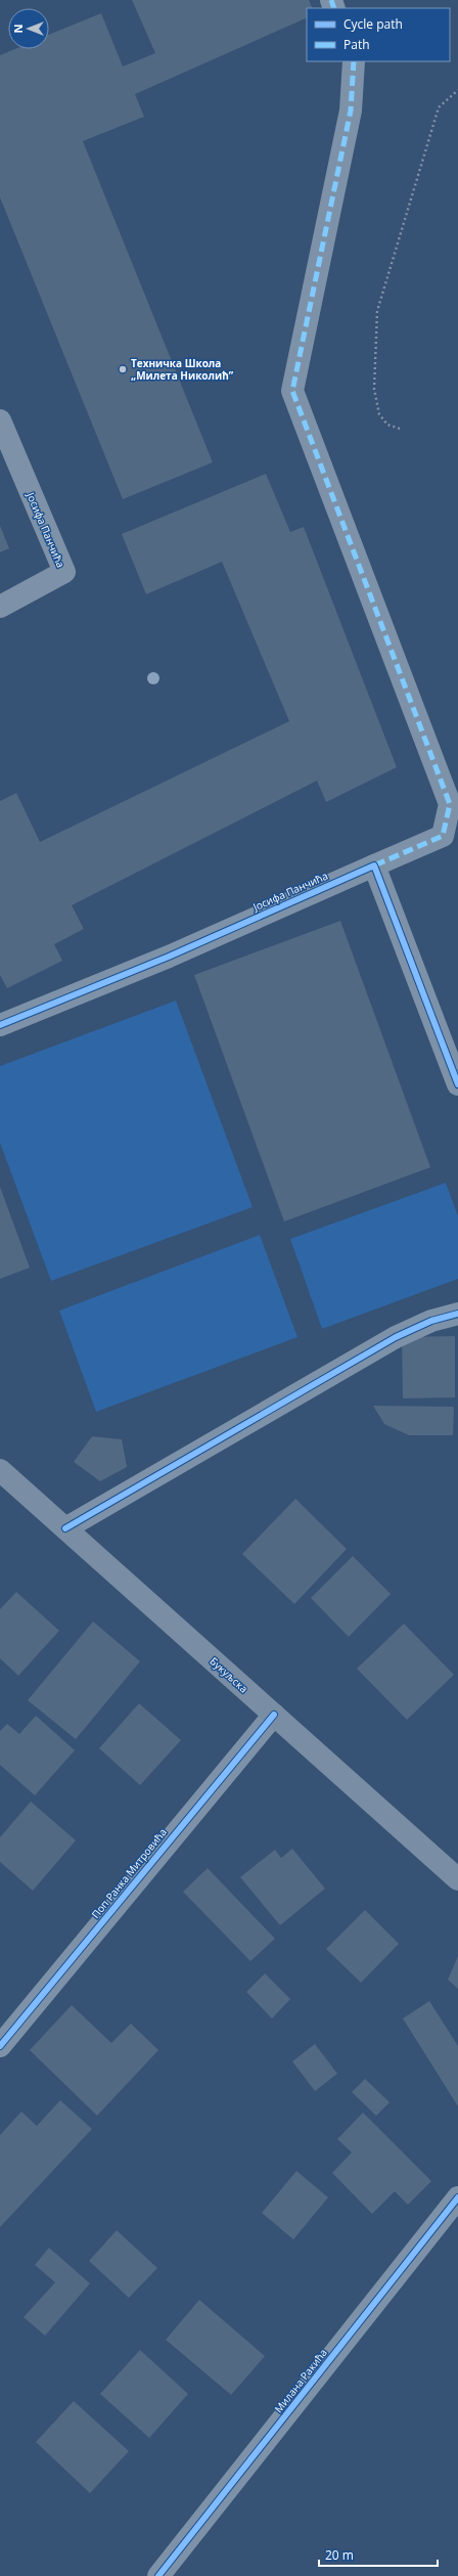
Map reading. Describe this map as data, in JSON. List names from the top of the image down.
{
  "streets": {
    "main road": ["Букуљска"],
    "street": ["Јосифа Панчића", "Поп Ранка Митровића", "Милана Ракића"]
  },
  "crossings": [
    ["Букуљска", "Поп Ранка Митровића"]
  ],
  "places": ["Техничка Школа „Милета Николић”"],
  "legend": ["Cycle path", "Path"],
  "scale_bar": "20 m",
  "north": "left"
}
